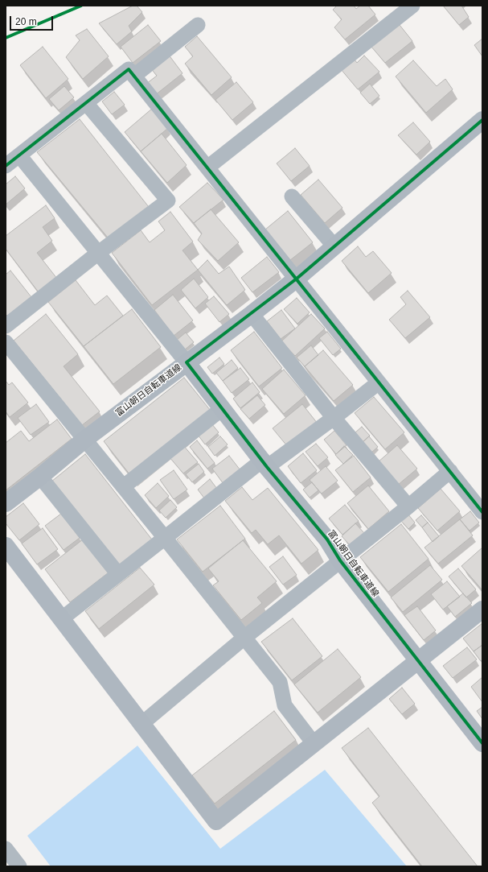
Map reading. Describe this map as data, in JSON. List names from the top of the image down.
{
  "streets": {
    "street": ["富山朝日自転車道線"]
  },
  "scale_bar": "20 m"
}
